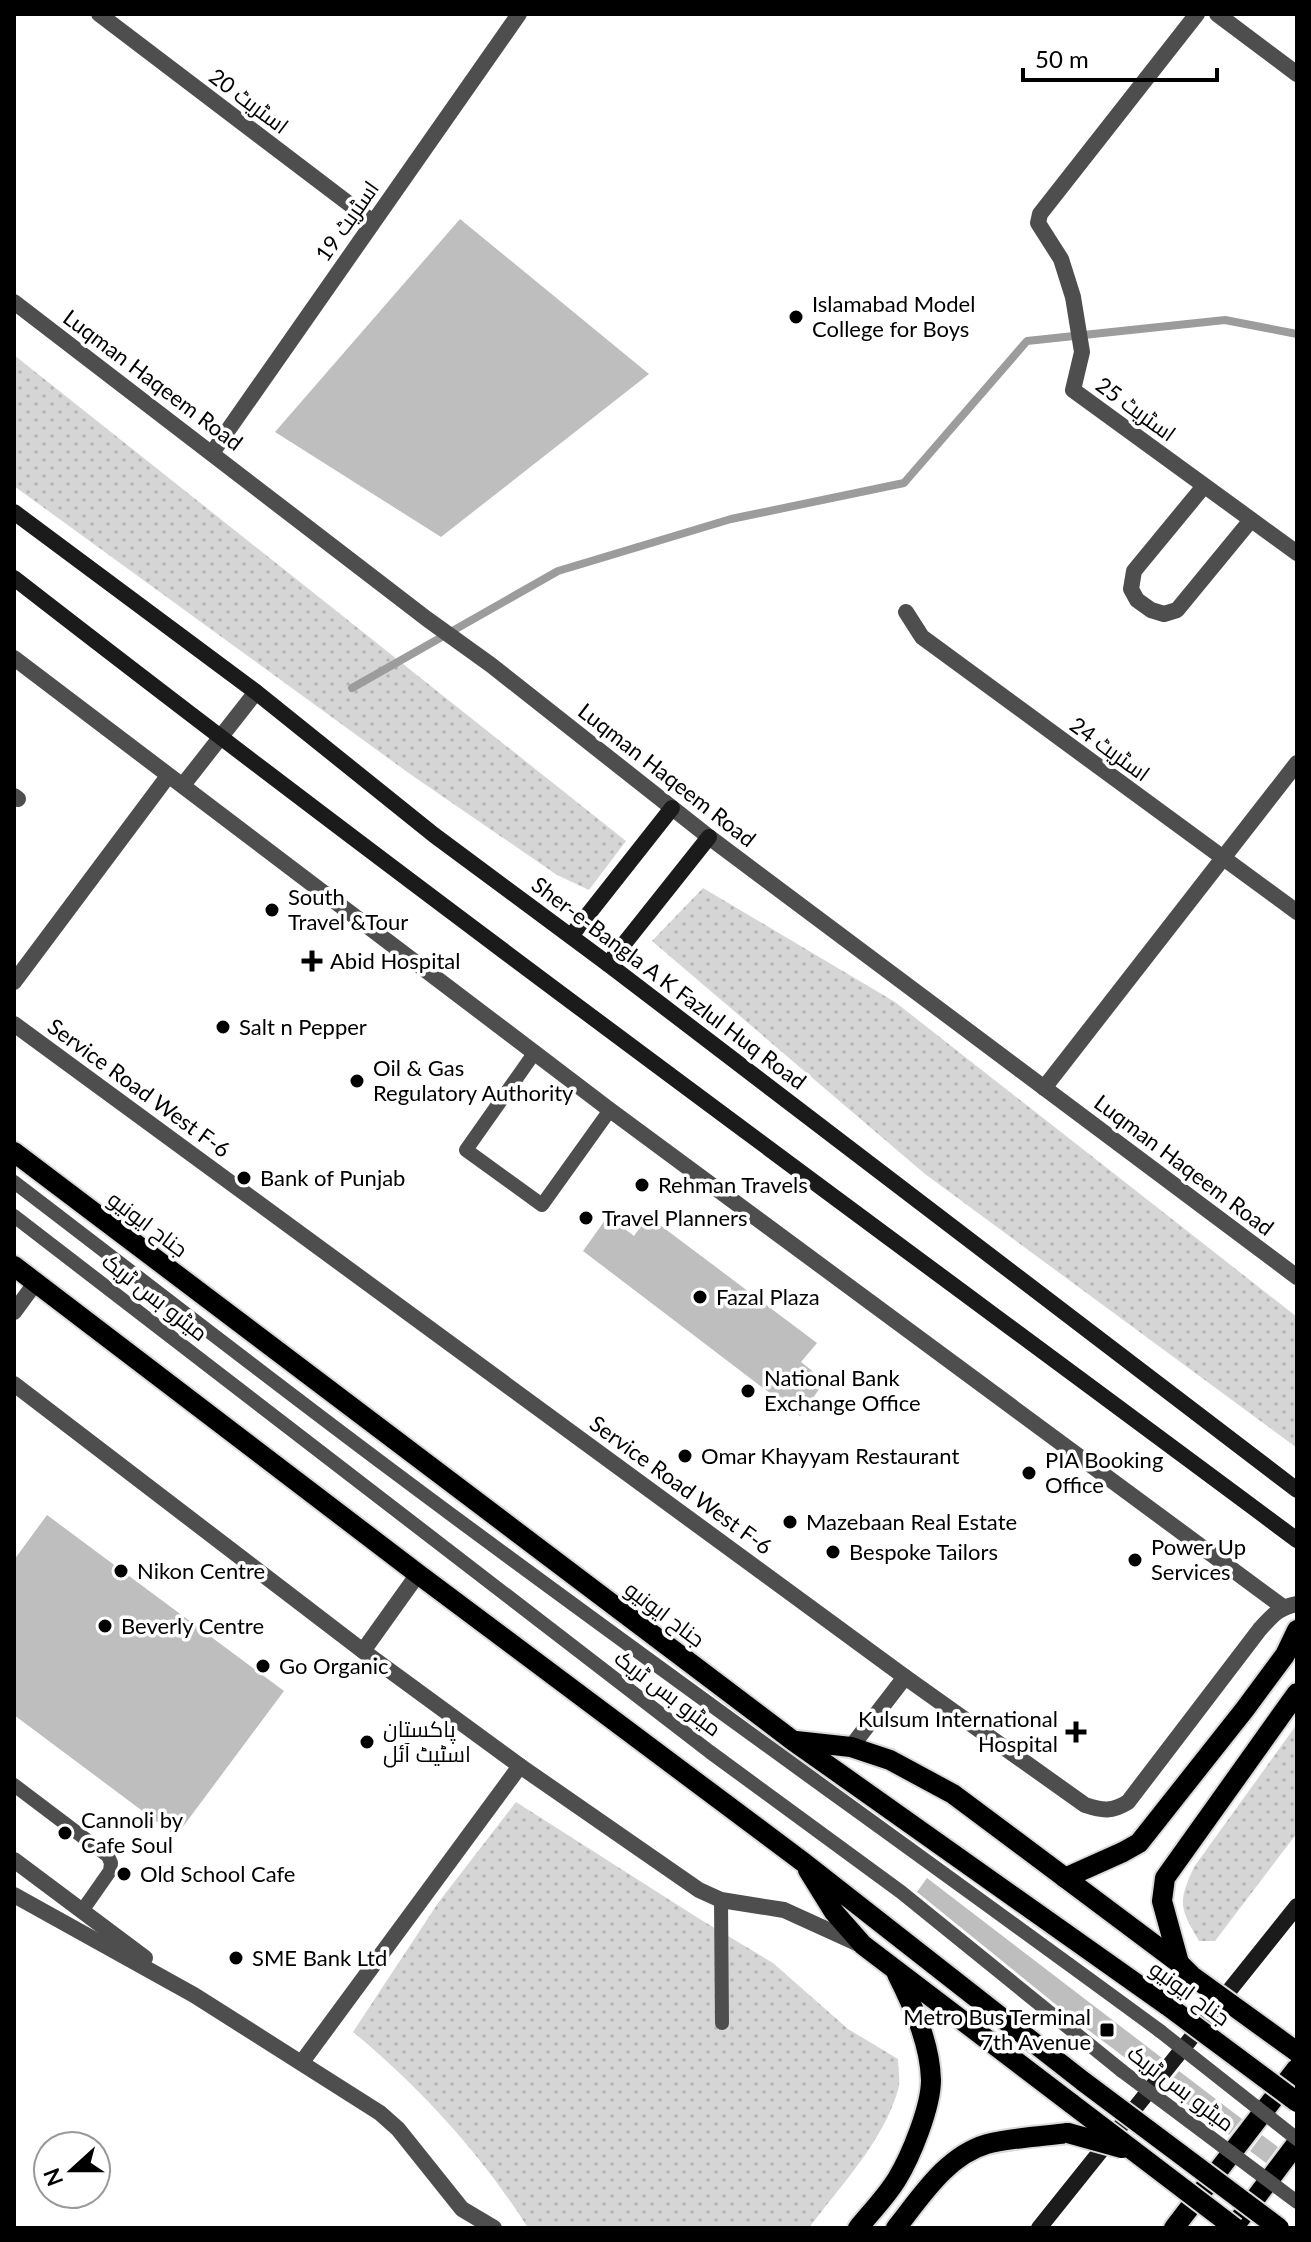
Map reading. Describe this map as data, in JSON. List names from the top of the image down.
{
  "streets": {
    "main road": ["Sher-e-Bangla A K Fazlul Huq Road", "جناح ایونیو"],
    "street": [
      "اسٹریٹ 20",
      "اسٹریٹ 19",
      "Luqman Haqeem Road",
      "اسٹریٹ 25",
      "اسٹریٹ 24",
      "Service Road West F-6"
    ],
    "lane": ["میٹرو بس ٹریک"]
  },
  "crossings": [
    ["اسٹریٹ 20", "اسٹریٹ 19"],
    ["اسٹریٹ 19", "Luqman Haqeem Road"]
  ],
  "places": {
    "other": [
      "Islamabad Model College for Boys",
      "South Travel &Tour",
      "Salt n Pepper",
      "Oil & Gas Regulatory Authority",
      "Bank of Punjab",
      "Rehman Travels",
      "Travel Planners",
      "Fazal Plaza",
      "National Bank Exchange Office",
      "Omar Khayyam Restaurant",
      "PIA Booking Office",
      "Mazebaan Real Estate",
      "Bespoke Tailors",
      "Power Up Services",
      "Nikon Centre",
      "Beverly Centre",
      "Go Organic",
      "پاکستان اسٹیٹ آئل",
      "Cannoli by Cafe Soul",
      "Old School Cafe",
      "SME Bank Ltd"
    ],
    "health": ["Abid Hospital", "Kulsum International Hospital"],
    "transit": ["Metro Bus Terminal 7th Avenue"]
  },
  "scale_bar": "50 m",
  "north": "left"
}
